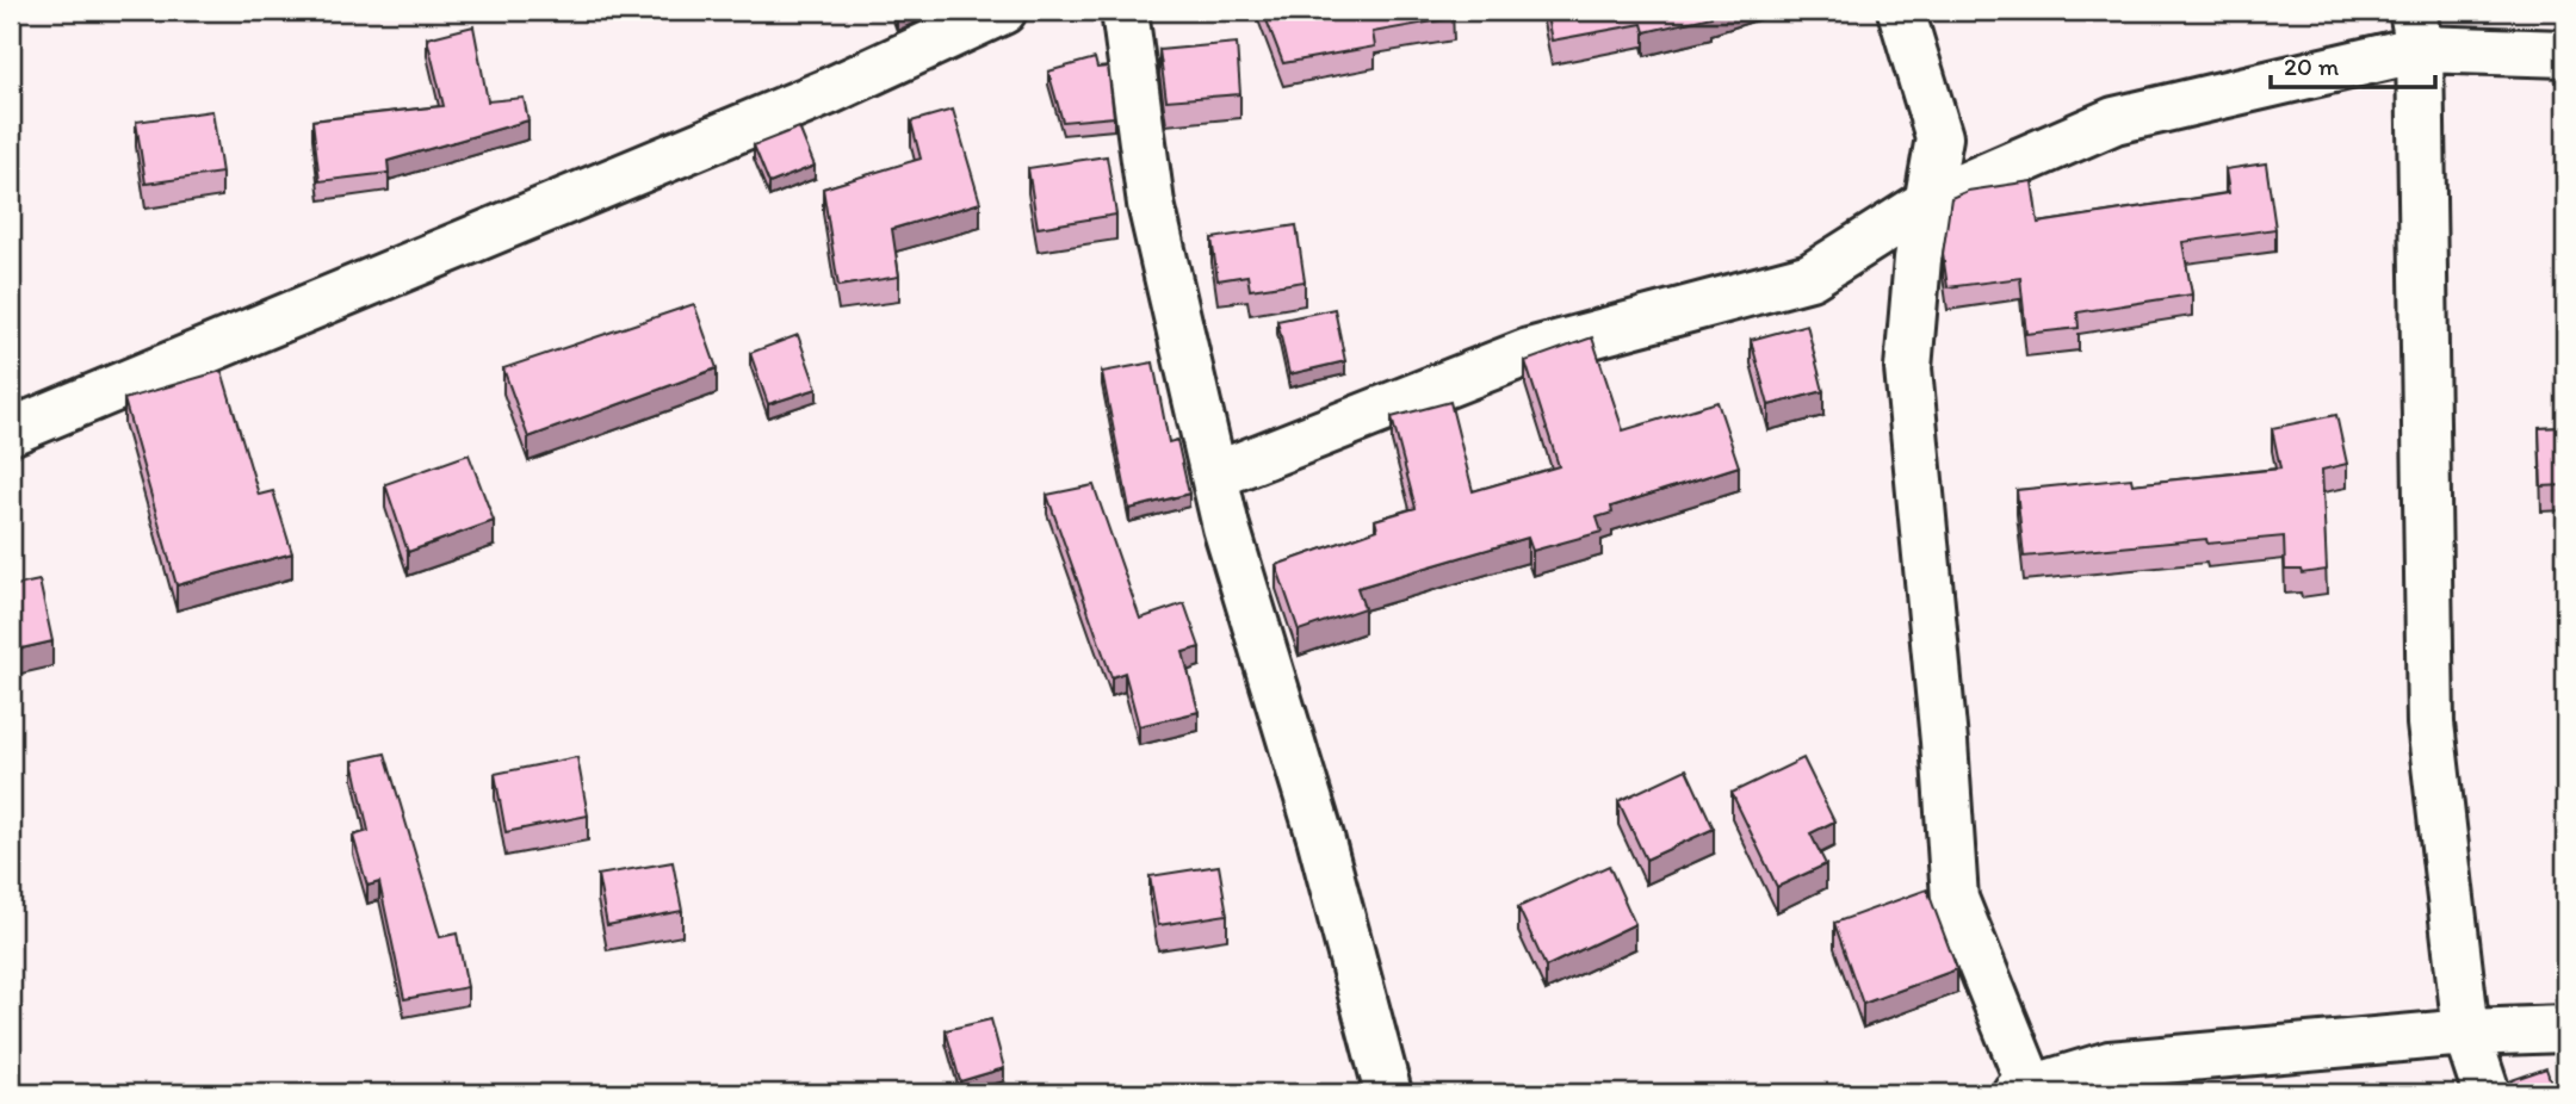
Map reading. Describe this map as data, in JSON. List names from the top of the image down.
{
  "scale_bar": "20 m"
}
